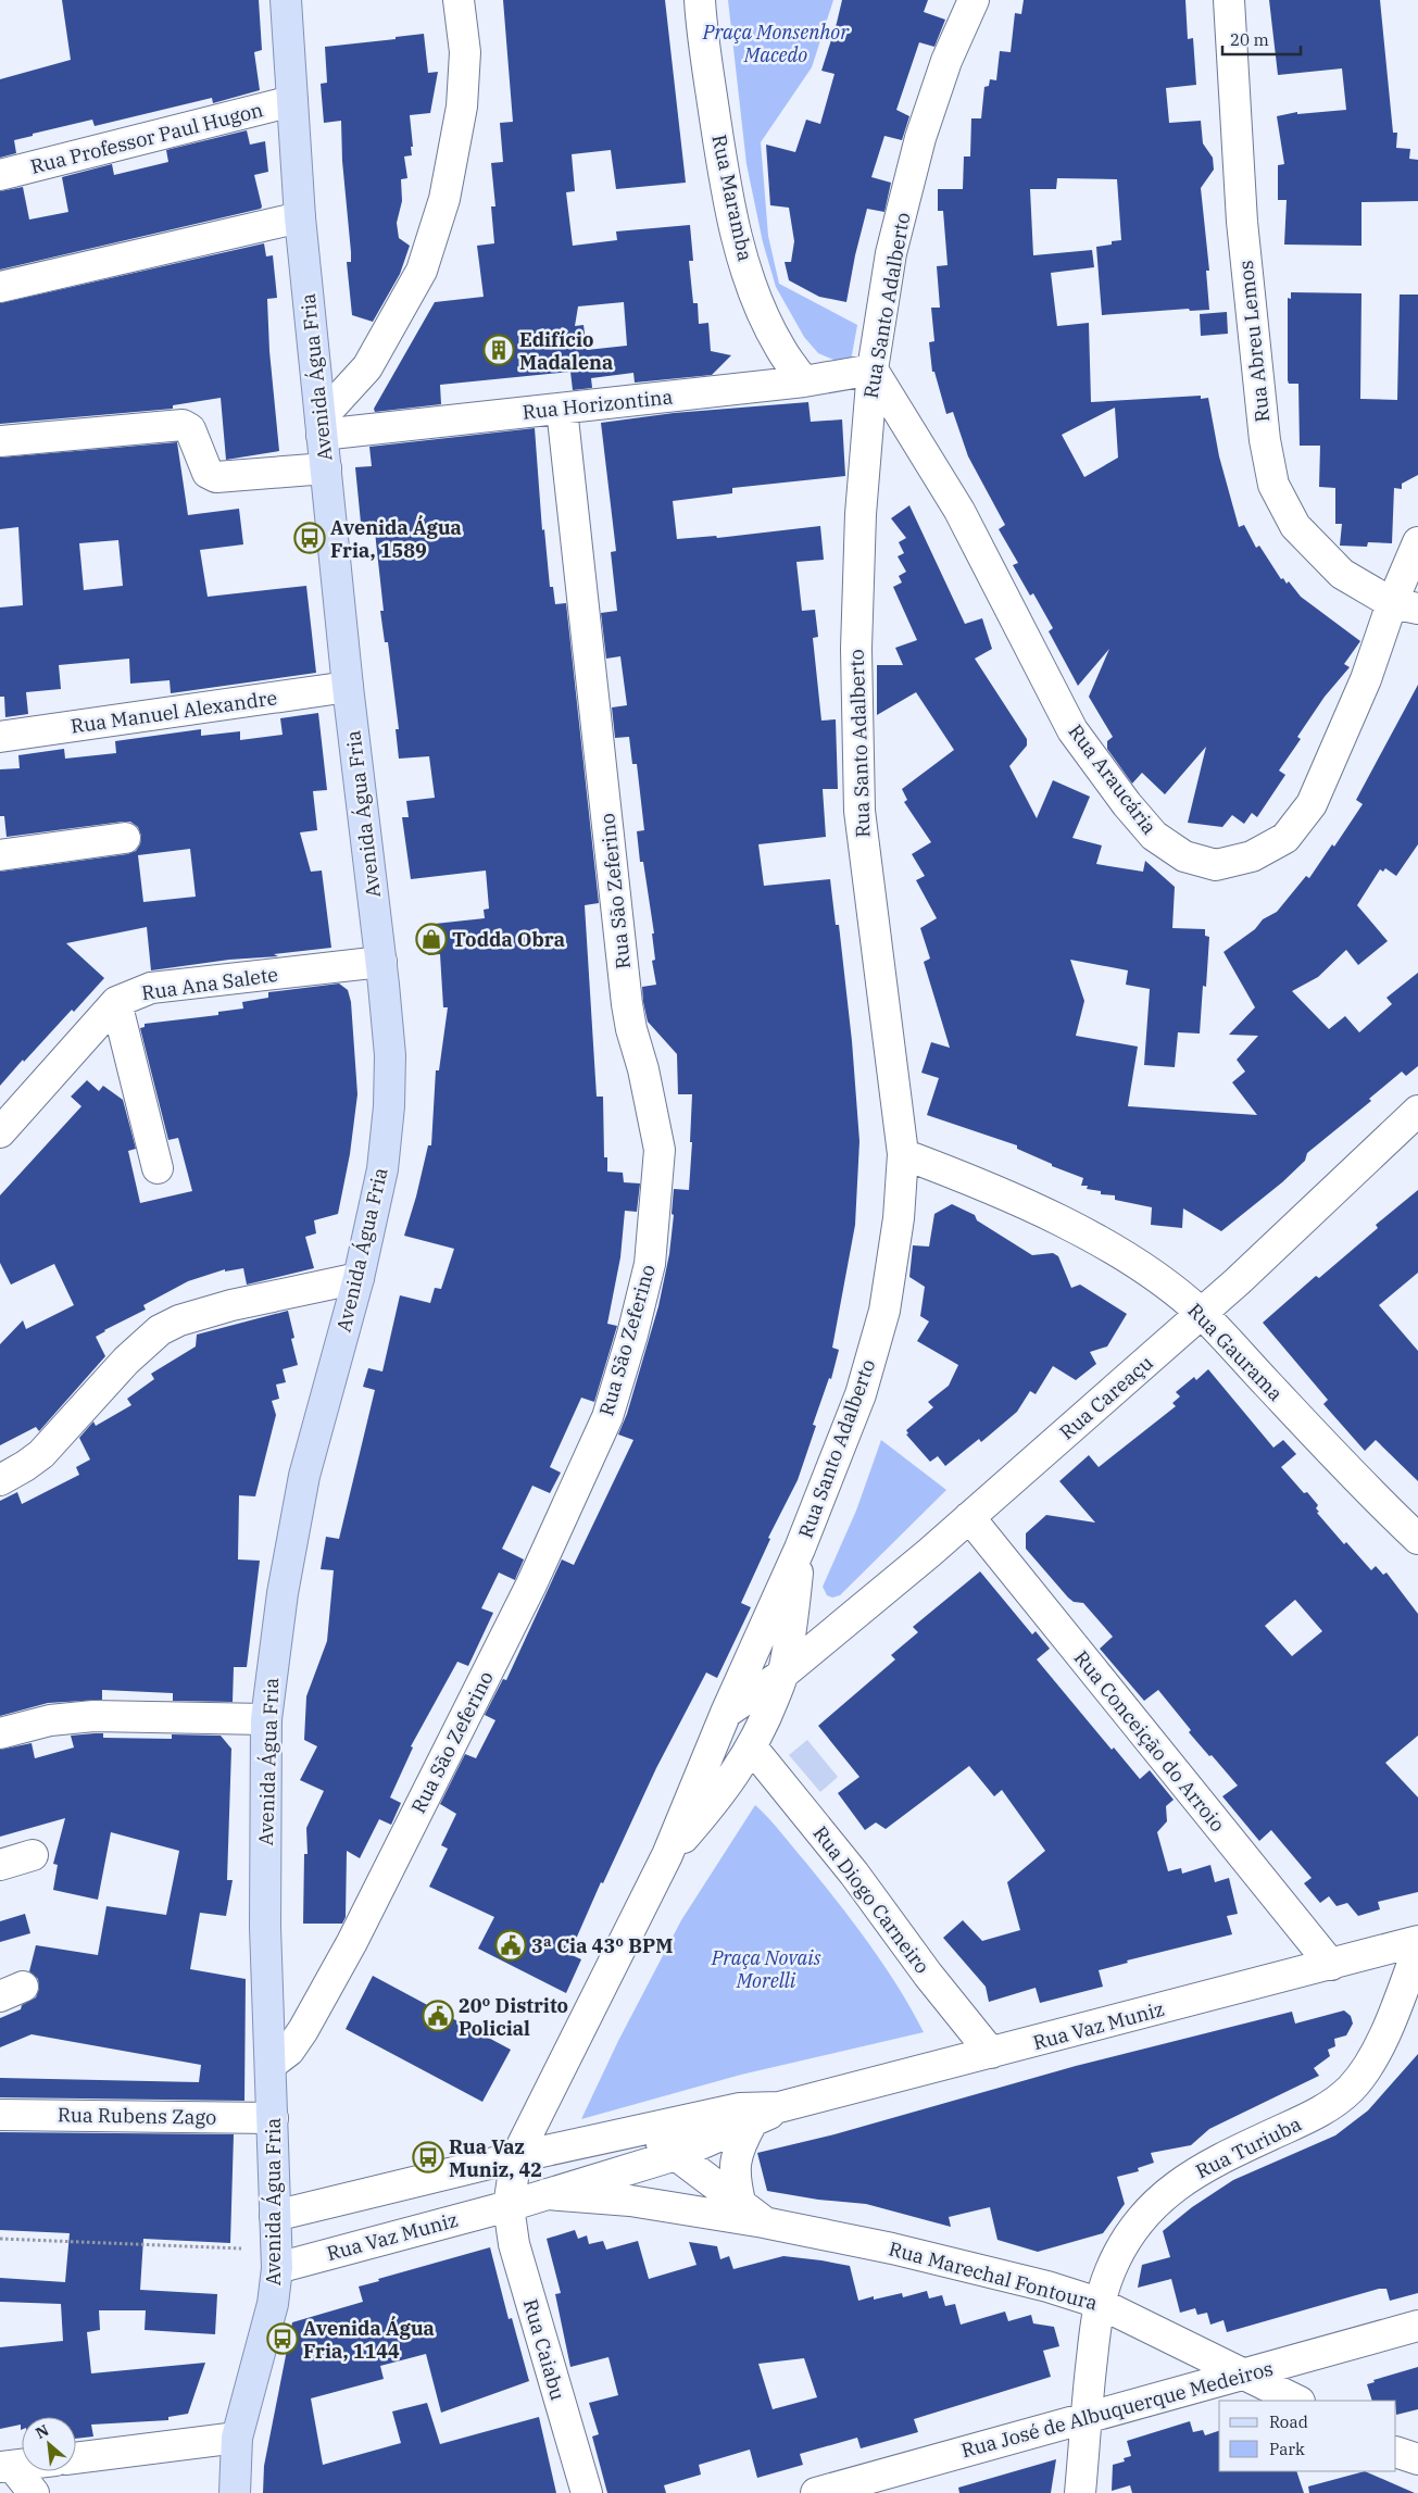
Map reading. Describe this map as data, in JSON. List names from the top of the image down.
{
  "streets": {
    "main road": ["Avenida Água Fria"],
    "street": [
      "Rua Professor Paul Hugon",
      "Rua Maramba",
      "Rua Santo Adalberto",
      "Rua Abreu Lemos",
      "Rua Horizontina",
      "Rua Manuel Alexandre",
      "Rua Araucária",
      "Rua São Zeferino",
      "Rua Ana Salete",
      "Rua Gaurama",
      "Rua Careaçu",
      "Rua Conceição do Arroio",
      "Rua Diogo Carneiro",
      "Rua Vaz Muniz",
      "Rua Rubens Zago",
      "Rua Turiuba",
      "Rua Marechal Fontoura",
      "Rua Caiabu",
      "Rua José de Albuquerque Medeiros"
    ]
  },
  "crossings": [
    ["Rua Professor Paul Hugon", "Avenida Água Fria"],
    ["Rua Maramba", "Rua Horizontina"],
    ["Rua Santo Adalberto", "Rua Horizontina"],
    ["Rua Santo Adalberto", "Rua Araucária"],
    ["Rua Santo Adalberto", "Rua Gaurama"],
    ["Rua Santo Adalberto", "Rua Careaçu"],
    ["Rua Abreu Lemos", "Rua Araucária"],
    ["Avenida Água Fria", "Rua Horizontina"],
    ["Avenida Água Fria", "Rua Manuel Alexandre"],
    ["Avenida Água Fria", "Rua São Zeferino"],
    ["Avenida Água Fria", "Rua Ana Salete"],
    ["Avenida Água Fria", "Rua Vaz Muniz"],
    ["Avenida Água Fria", "Rua Rubens Zago"],
    ["Rua Horizontina", "Rua Araucária"],
    ["Rua Horizontina", "Rua São Zeferino"],
    ["Rua Gaurama", "Rua Careaçu"],
    ["Rua Careaçu", "Rua Conceição do Arroio"],
    ["Rua Conceição do Arroio", "Rua Vaz Muniz"],
    ["Rua Diogo Carneiro", "Rua Vaz Muniz"],
    ["Rua Vaz Muniz", "Rua Marechal Fontoura"],
    ["Rua Vaz Muniz", "Rua Caiabu"],
    ["Rua Turiuba", "Rua Marechal Fontoura"],
    ["Rua Turiuba", "Rua José de Albuquerque Medeiros"],
    ["Rua Marechal Fontoura", "Rua José de Albuquerque Medeiros"]
  ],
  "parks": ["Praça Monsenhor Macedo", "Praça Novais Morelli"],
  "places": {
    "building": ["Edifício Madalena"],
    "bus stop": ["Avenida Água Fria, 1589", "Rua Vaz Muniz, 42", "Avenida Água Fria, 1144"],
    "shop": ["Todda Obra"],
    "public building": ["3ª Cia 43º BPM", "20º Distrito Policial"]
  },
  "legend": ["Road", "Park"],
  "scale_bar": "20 m",
  "north": "top left"
}
